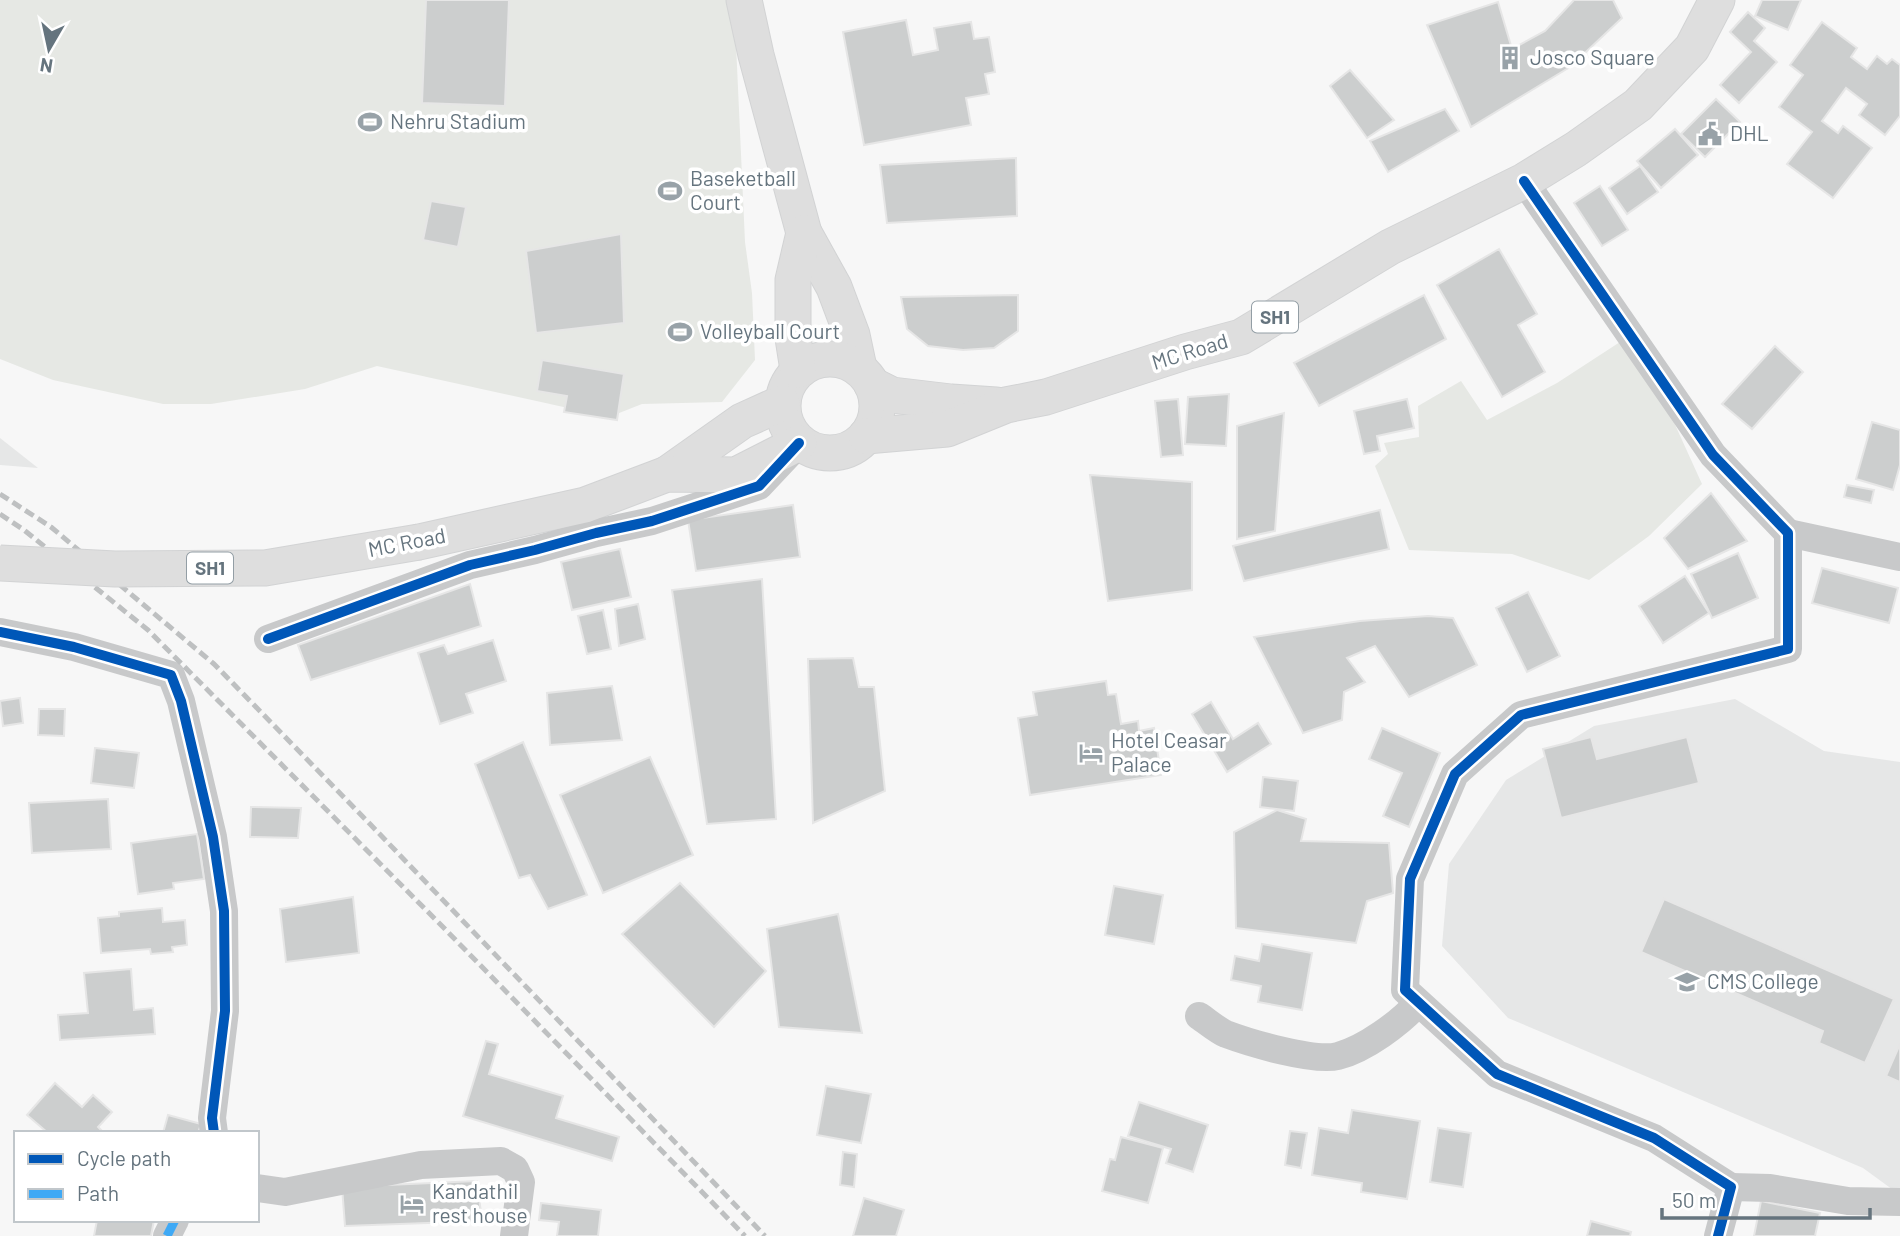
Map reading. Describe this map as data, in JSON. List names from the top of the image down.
{
  "streets": {
    "main road": ["SH1", "MC Road"]
  },
  "places": {
    "building": ["Josco Square"],
    "sports": ["Nehru Stadium", "Baseketball Court", "Volleyball Court"],
    "public building": ["DHL"],
    "hotel": ["Hotel Ceasar Palace", "Kandathil rest house"],
    "school or university": ["CMS College"]
  },
  "legend": ["Cycle path", "Path"],
  "scale_bar": "50 m",
  "north": "bottom"
}
